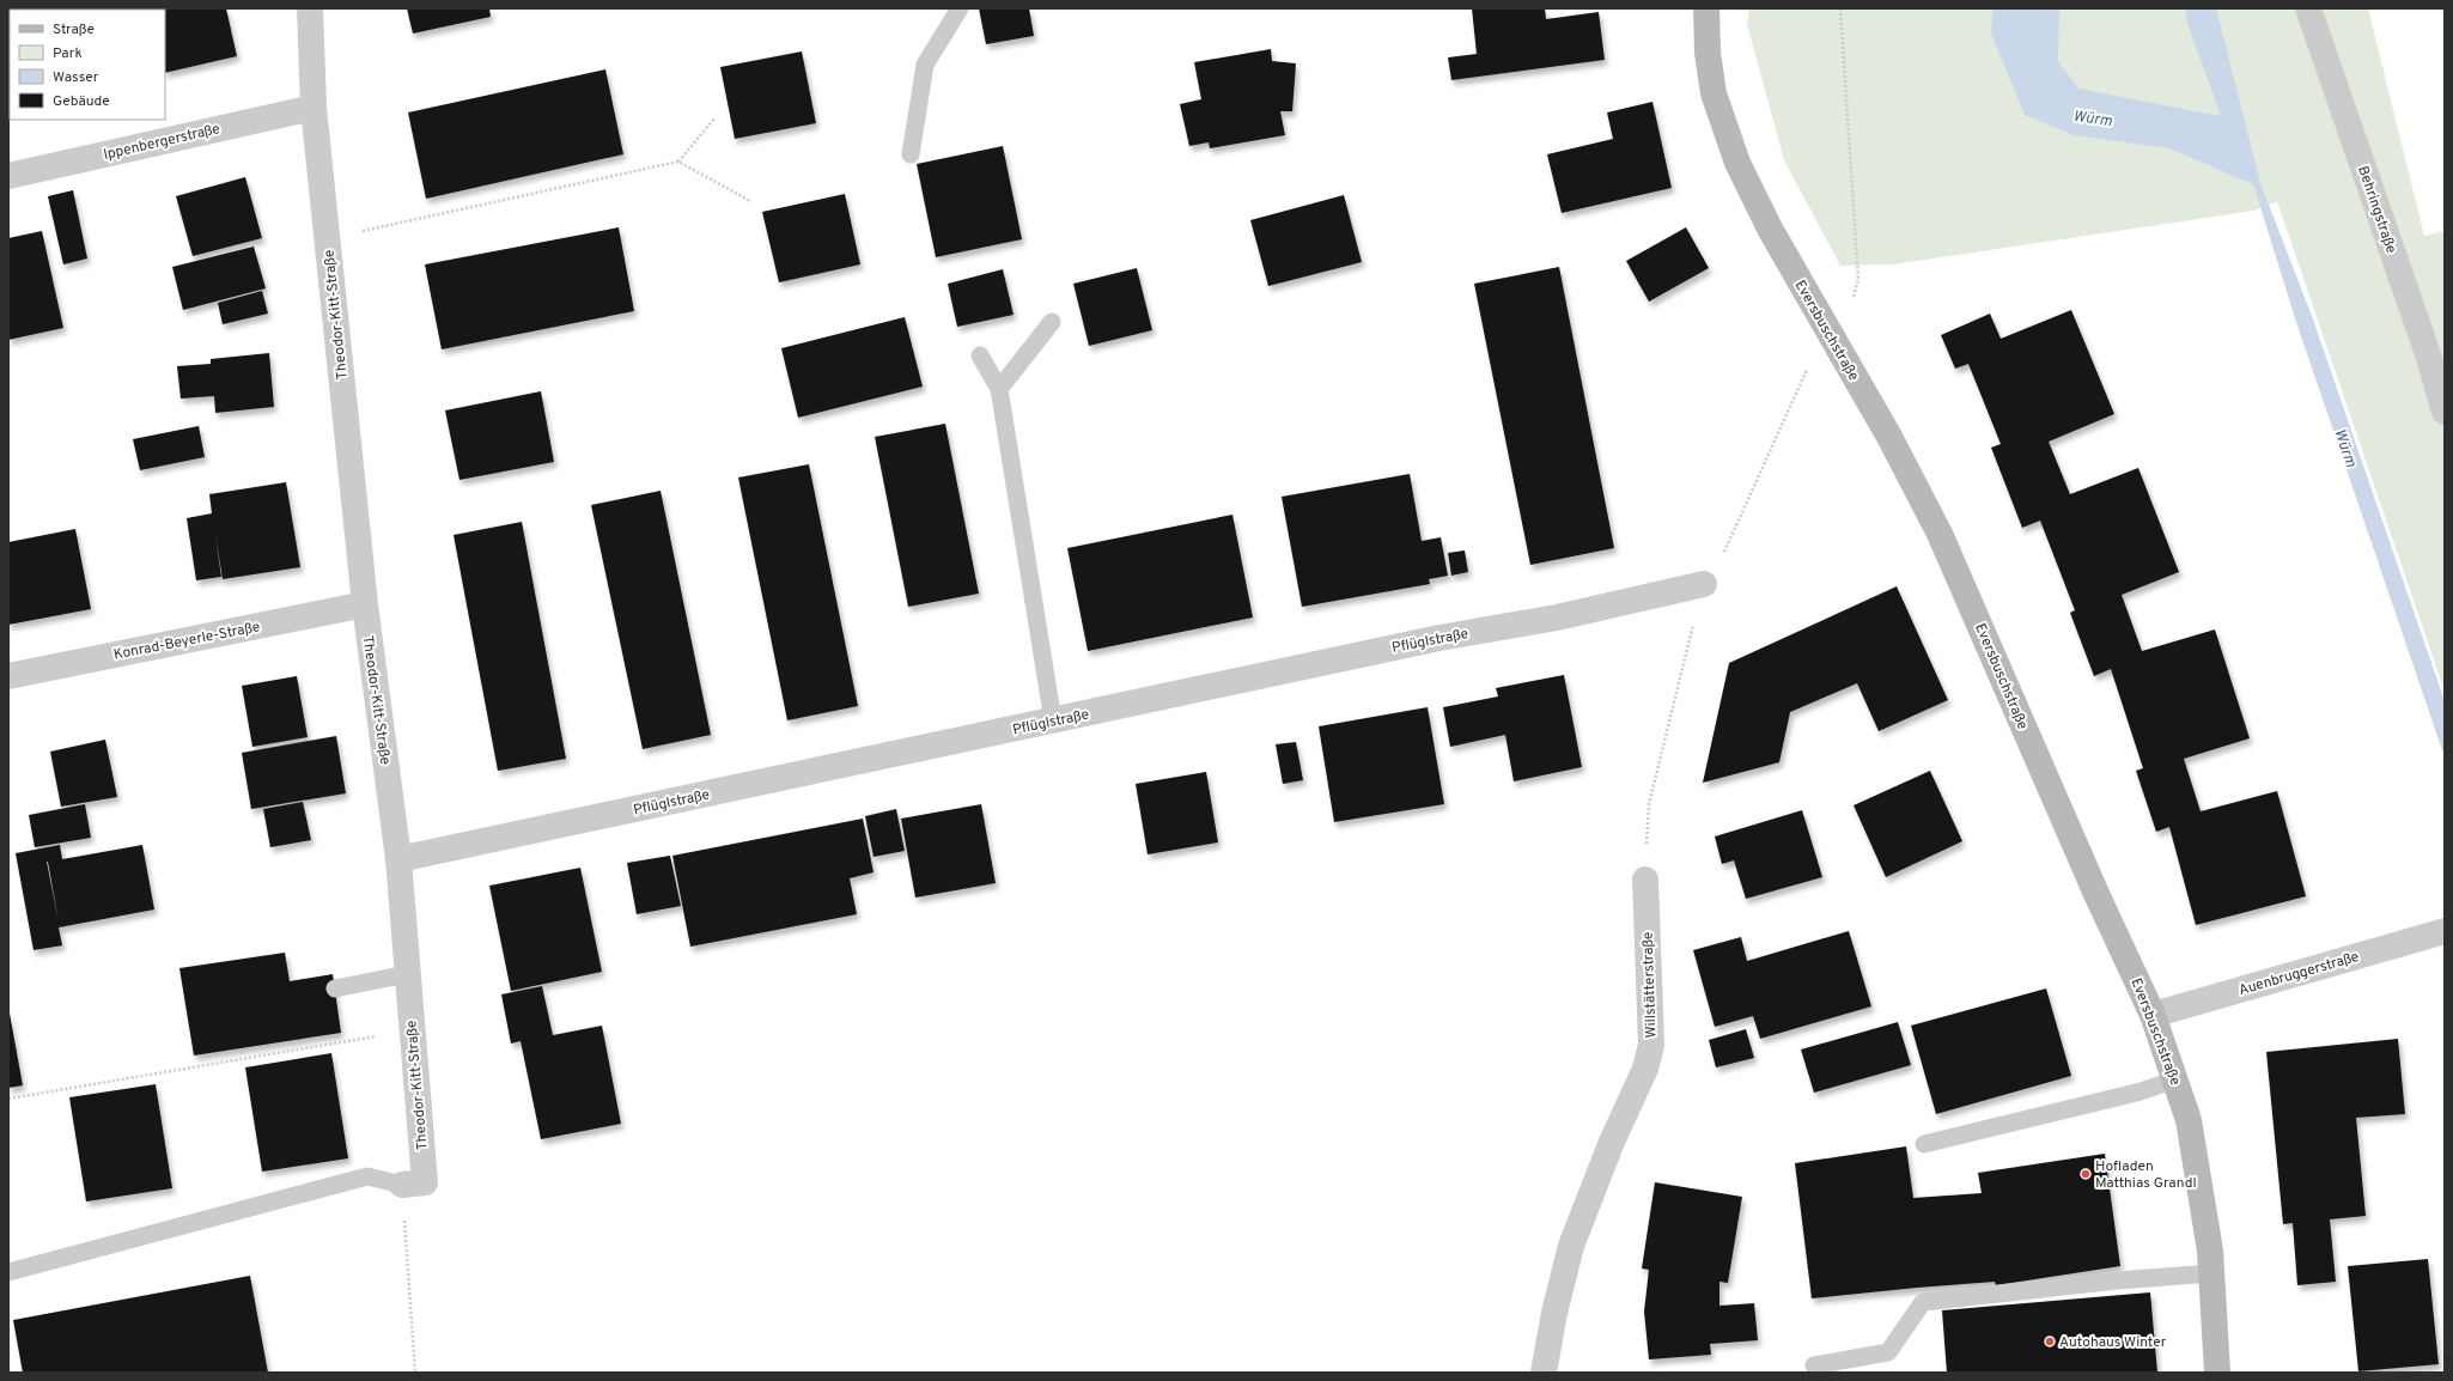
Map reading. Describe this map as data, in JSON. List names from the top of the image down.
{
  "streets": {
    "main road": ["Eversbuschstraße"],
    "street": [
      "Ippenbergerstraße",
      "Behringstraße",
      "Theodor-Kitt-Straße",
      "Konrad-Beyerle-Straße",
      "Pflüglstraße",
      "Auenbruggerstraße",
      "Willstätterstraße"
    ]
  },
  "crossings": [
    ["Ippenbergerstraße", "Theodor-Kitt-Straße"],
    ["Theodor-Kitt-Straße", "Konrad-Beyerle-Straße"],
    ["Theodor-Kitt-Straße", "Pflüglstraße"],
    ["Eversbuschstraße", "Auenbruggerstraße"]
  ],
  "water": ["Würm"],
  "places": ["Hofladen Matthias Grandl", "Autohaus Winter"],
  "legend": [
    "Straße",
    "Park",
    "Wasser",
    "Gebäude"
  ]
}
